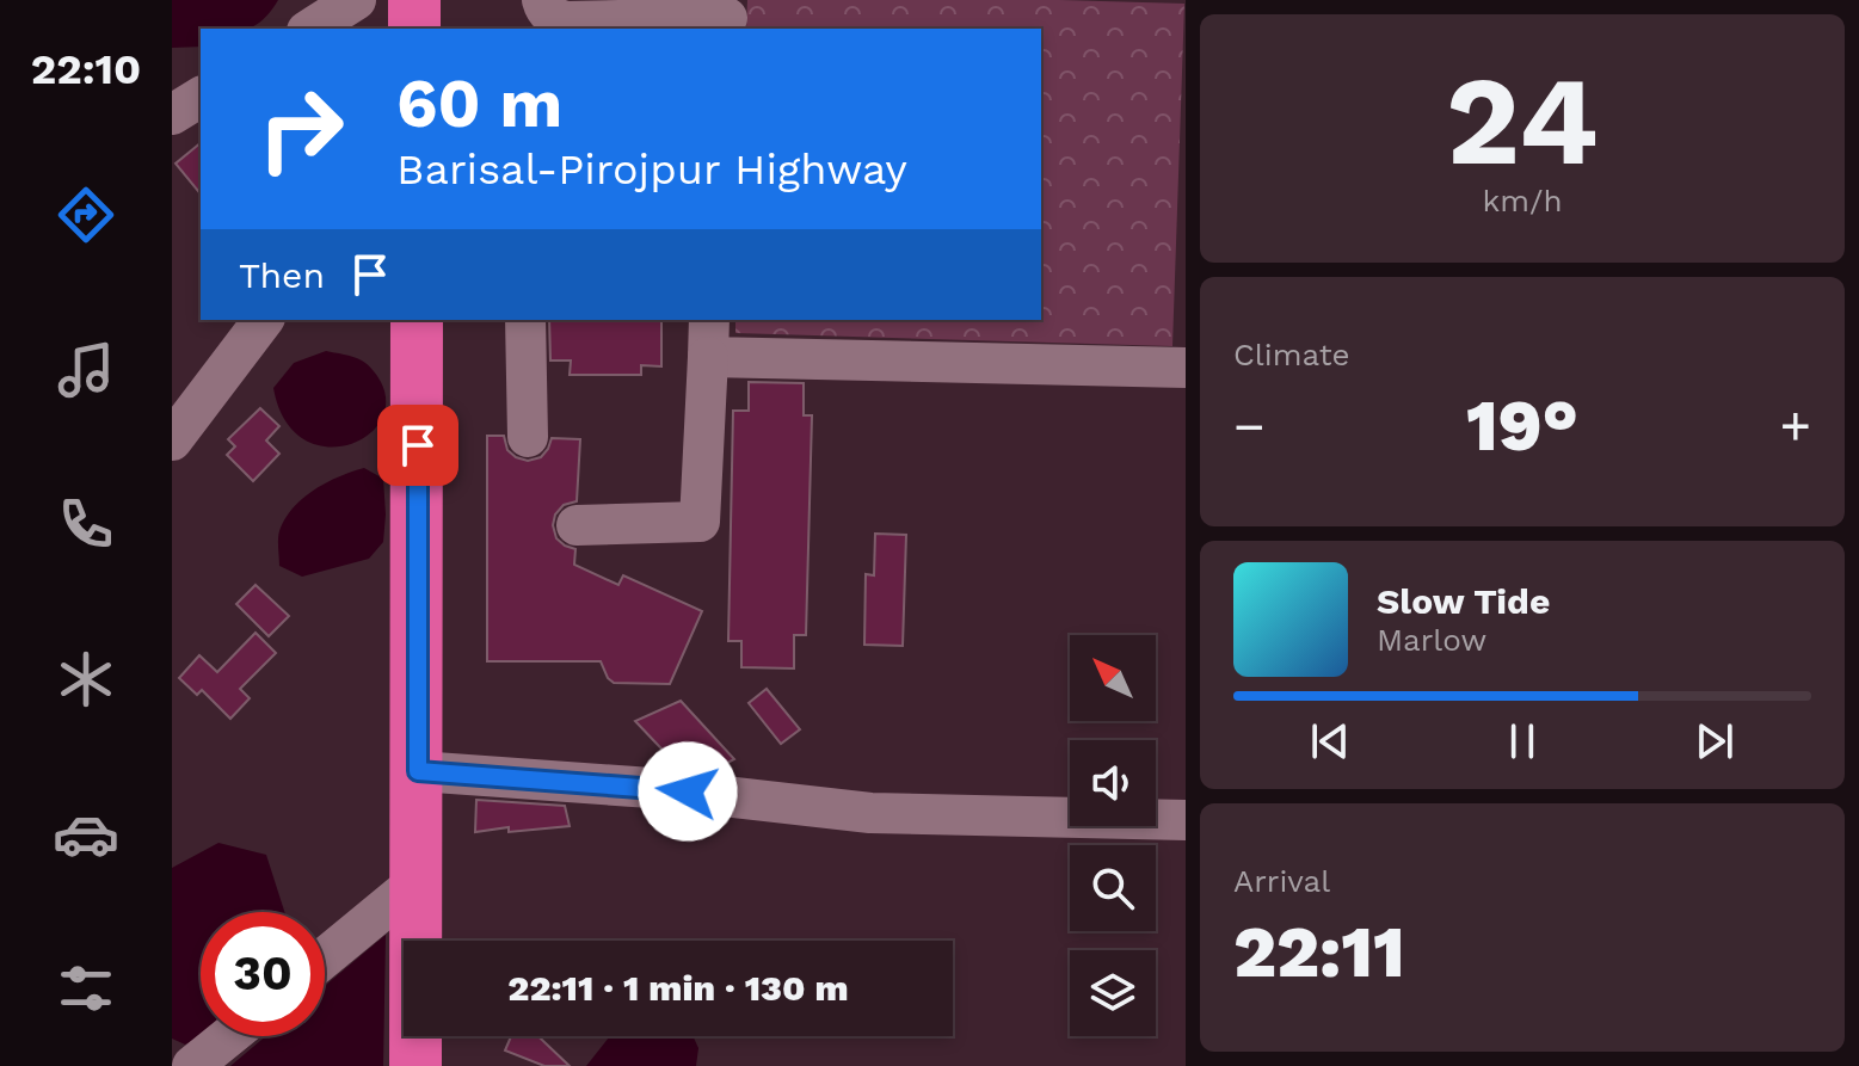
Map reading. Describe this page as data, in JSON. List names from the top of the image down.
{
  "north": "top left",
  "page": {
    "tabs": "22:10",
    "tile": [
      ["24", "km/h"],
      "Climate",
      ["Arrival", "22:11"]
    ],
    "turn": ["60 m", "Barisal-Pirojpur Highway"],
    "then": "Then",
    "heat": ["−", "19°", "+"],
    "song": ["Slow Tide", "Marlow"],
    "limit": "30",
    "trip": "22:11 · 1 min · 130 m"
  }
}
